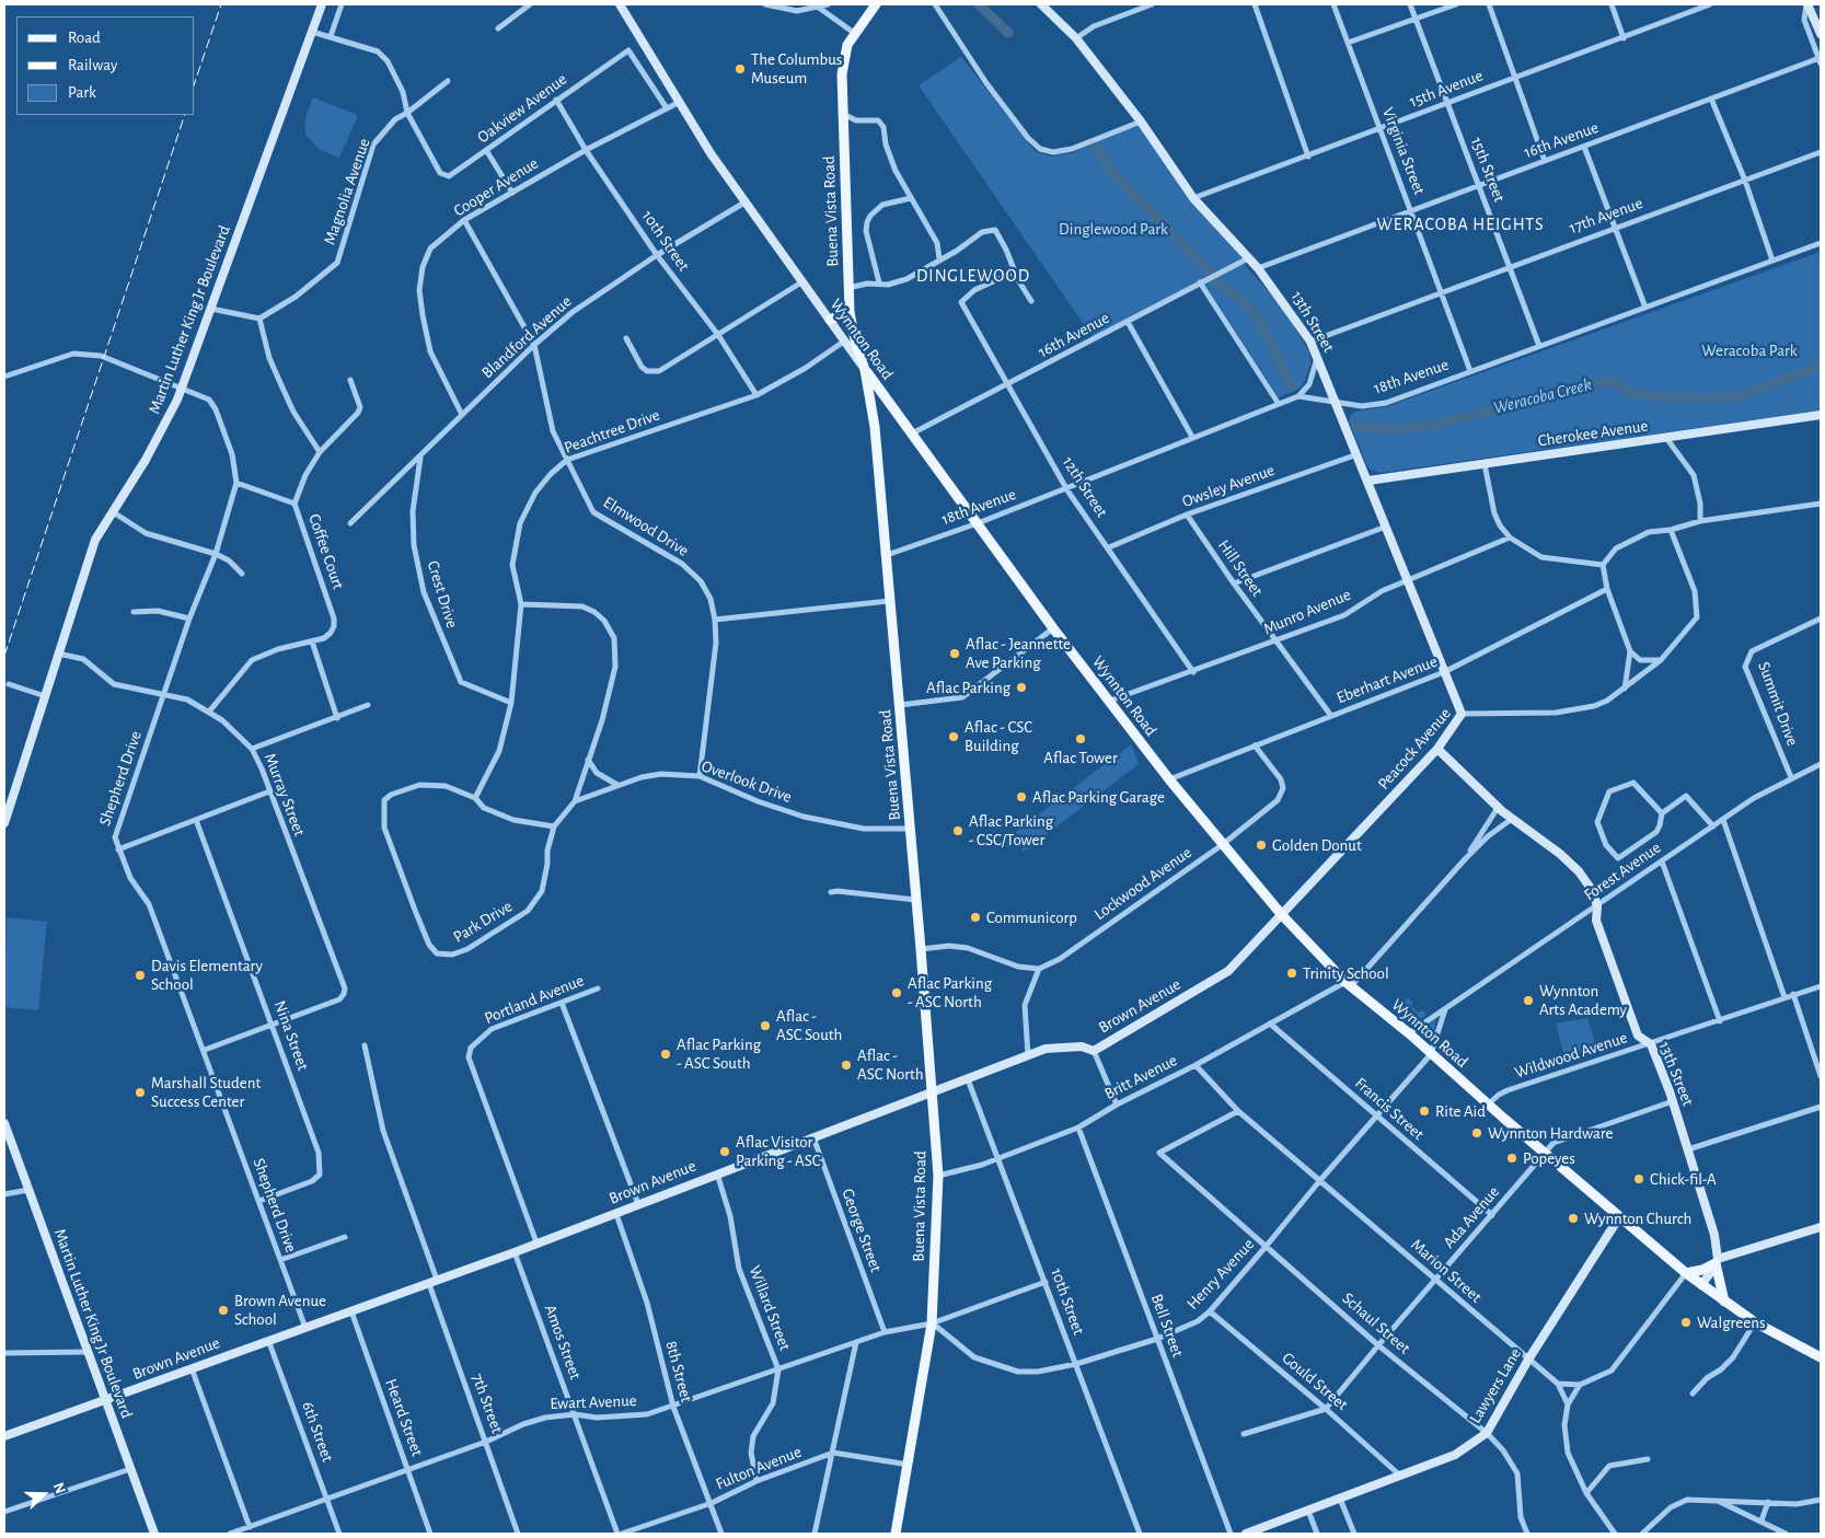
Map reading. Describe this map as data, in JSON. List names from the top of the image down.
{
  "streets": {
    "main road": [
      "Buena Vista Road",
      "Martin Luther King Jr Boulevard",
      "13th Street",
      "Wynnton Road",
      "Cherokee Avenue",
      "Peacock Avenue",
      "Brown Avenue",
      "Lawyers Lane"
    ],
    "street": [
      "15th Avenue",
      "Oakview Avenue",
      "16th Avenue",
      "Virginia Street",
      "15th Street",
      "Cooper Avenue",
      "Magnolia Avenue",
      "17th Avenue",
      "10th Street",
      "Blandford Avenue",
      "18th Avenue",
      "Peachtree Drive",
      "Owsley Avenue",
      "12th Street",
      "Elmwood Drive",
      "Coffee Court",
      "Hill Street",
      "Crest Drive",
      "Munro Avenue",
      "Eberhart Avenue",
      "Summit Drive",
      "Shepherd Drive",
      "Overlook Drive",
      "Murray Street",
      "Forest Avenue",
      "Lockwood Avenue",
      "Park Drive",
      "Portland Avenue",
      "Nina Street",
      "Wildwood Avenue",
      "Britt Avenue",
      "Francis Street",
      "Ada Avenue",
      "George Street",
      "Marion Street",
      "Henry Avenue",
      "Willard Street",
      "Schaul Street",
      "Bell Street",
      "Amos Street",
      "8th Street",
      "Gould Street",
      "Ewart Avenue",
      "7th Street",
      "Heard Street",
      "6th Street",
      "Fulton Avenue"
    ]
  },
  "crossings": [
    ["15th Avenue", "Virginia Street"],
    ["15th Avenue", "15th Street"],
    ["15th Avenue", "13th Street"],
    ["Oakview Avenue", "Cooper Avenue"],
    ["Oakview Avenue", "Magnolia Avenue"],
    ["Oakview Avenue", "10th Street"],
    ["16th Avenue", "Virginia Street"],
    ["16th Avenue", "15th Street"],
    ["16th Avenue", "13th Street"],
    ["16th Avenue", "Wynnton Road"],
    ["16th Avenue", "12th Street"],
    ["Virginia Street", "17th Avenue"],
    ["Virginia Street", "18th Avenue"],
    ["15th Street", "17th Avenue"],
    ["15th Street", "18th Avenue"],
    ["Cooper Avenue", "10th Street"],
    ["Cooper Avenue", "Blandford Avenue"],
    ["Cooper Avenue", "Wynnton Road"],
    ["Cooper Avenue", "Elmwood Drive"],
    ["Buena Vista Road", "Wynnton Road"],
    ["Buena Vista Road", "18th Avenue"],
    ["Buena Vista Road", "Overlook Drive"],
    ["Buena Vista Road", "Brown Avenue"],
    ["Buena Vista Road", "Britt Avenue"],
    ["Buena Vista Road", "Henry Avenue"],
    ["Buena Vista Road", "Ewart Avenue"],
    ["Buena Vista Road", "Fulton Avenue"],
    ["17th Avenue", "13th Street"],
    ["10th Street", "Blandford Avenue"],
    ["10th Street", "Peachtree Drive"],
    ["10th Street", "Brown Avenue"],
    ["10th Street", "Britt Avenue"],
    ["10th Street", "Henry Avenue"],
    ["10th Street", "Ewart Avenue"],
    ["Martin Luther King Jr Boulevard", "Shepherd Drive"],
    ["Martin Luther King Jr Boulevard", "Murray Street"],
    ["Martin Luther King Jr Boulevard", "Brown Avenue"],
    ["13th Street", "18th Avenue"],
    ["13th Street", "Cherokee Avenue"],
    ["13th Street", "Owsley Avenue"],
    ["13th Street", "Munro Avenue"],
    ["13th Street", "Eberhart Avenue"],
    ["13th Street", "Peacock Avenue"],
    ["13th Street", "Forest Avenue"],
    ["13th Street", "Wildwood Avenue"],
    ["13th Street", "Ada Avenue"],
    ["Blandford Avenue", "Wynnton Road"],
    ["Blandford Avenue", "Elmwood Drive"],
    ["Blandford Avenue", "Crest Drive"],
    ["Wynnton Road", "18th Avenue"],
    ["Wynnton Road", "Peachtree Drive"],
    ["Wynnton Road", "Munro Avenue"],
    ["Wynnton Road", "Eberhart Avenue"],
    ["Wynnton Road", "Peacock Avenue"],
    ["Wynnton Road", "Forest Avenue"],
    ["Wynnton Road", "Lockwood Avenue"],
    ["Wynnton Road", "Brown Avenue"],
    ["Wynnton Road", "Wildwood Avenue"],
    ["Wynnton Road", "Britt Avenue"],
    ["Wynnton Road", "Ada Avenue"],
    ["Wynnton Road", "Henry Avenue"],
    ["Wynnton Road", "Lawyers Lane"],
    ["18th Avenue", "12th Street"],
    ["Peachtree Drive", "Elmwood Drive"],
    ["Peachtree Drive", "Crest Drive"],
    ["Peachtree Drive", "Park Drive"],
    ["Owsley Avenue", "12th Street"],
    ["Owsley Avenue", "Hill Street"],
    ["12th Street", "Munro Avenue"],
    ["Elmwood Drive", "Overlook Drive"],
    ["Coffee Court", "Shepherd Drive"],
    ["Hill Street", "Munro Avenue"],
    ["Hill Street", "Eberhart Avenue"],
    ["Eberhart Avenue", "Peacock Avenue"],
    ["Eberhart Avenue", "Lockwood Avenue"],
    ["Summit Drive", "Forest Avenue"],
    ["Peacock Avenue", "Brown Avenue"],
    ["Shepherd Drive", "Murray Street"],
    ["Shepherd Drive", "Brown Avenue"],
    ["Shepherd Drive", "Nina Street"],
    ["Overlook Drive", "Park Drive"],
    ["Murray Street", "Nina Street"],
    ["Portland Avenue", "Brown Avenue"],
    ["Brown Avenue", "George Street"],
    ["Brown Avenue", "Willard Street"],
    ["Brown Avenue", "Amos Street"],
    ["Brown Avenue", "8th Street"],
    ["Brown Avenue", "7th Street"],
    ["Brown Avenue", "Heard Street"],
    ["Brown Avenue", "6th Street"],
    ["Britt Avenue", "Francis Street"],
    ["Britt Avenue", "Marion Street"],
    ["Britt Avenue", "Bell Street"],
    ["Francis Street", "Ada Avenue"],
    ["Francis Street", "Henry Avenue"],
    ["Ada Avenue", "Marion Street"],
    ["Ada Avenue", "Schaul Street"],
    ["Ada Avenue", "Gould Street"],
    ["George Street", "Ewart Avenue"],
    ["Marion Street", "Henry Avenue"],
    ["Marion Street", "Schaul Street"],
    ["Marion Street", "Lawyers Lane"],
    ["Henry Avenue", "Schaul Street"],
    ["Henry Avenue", "Bell Street"],
    ["Henry Avenue", "Gould Street"],
    ["Henry Avenue", "Ewart Avenue"],
    ["Willard Street", "Ewart Avenue"],
    ["Willard Street", "Fulton Avenue"],
    ["Schaul Street", "Lawyers Lane"],
    ["Amos Street", "Ewart Avenue"],
    ["8th Street", "Ewart Avenue"],
    ["8th Street", "Fulton Avenue"],
    ["Gould Street", "Lawyers Lane"],
    ["Ewart Avenue", "7th Street"],
    ["Ewart Avenue", "Heard Street"],
    ["Ewart Avenue", "6th Street"]
  ],
  "districts": ["WERACOBA HEIGHTS", "DINGLEWOOD"],
  "water": ["Weracoba Creek"],
  "parks": ["Dinglewood Park", "Weracoba Park"],
  "places": [
    "The Columbus Museum",
    "Aflac - Jeannette Ave Parking",
    "Aflac Parking",
    "Aflac - CSC Building",
    "Aflac Tower",
    "Aflac Parking Garage",
    "Aflac Parking - CSC/Tower",
    "Golden Donut",
    "Communicorp",
    "Trinity School",
    "Davis Elementary School",
    "Aflac Parking - ASC North",
    "Wynnton Arts Academy",
    "Aflac - ASC South",
    "Aflac Parking - ASC South",
    "Aflac - ASC North",
    "Marshall Student Success Center",
    "Rite Aid",
    "Wynnton Hardware",
    "Aflac Visitor Parking - ASC",
    "Popeyes",
    "Chick-fil-A",
    "Wynnton Church",
    "Brown Avenue School",
    "Walgreens"
  ],
  "legend": ["Road", "Railway", "Park"],
  "north": "right"
}
